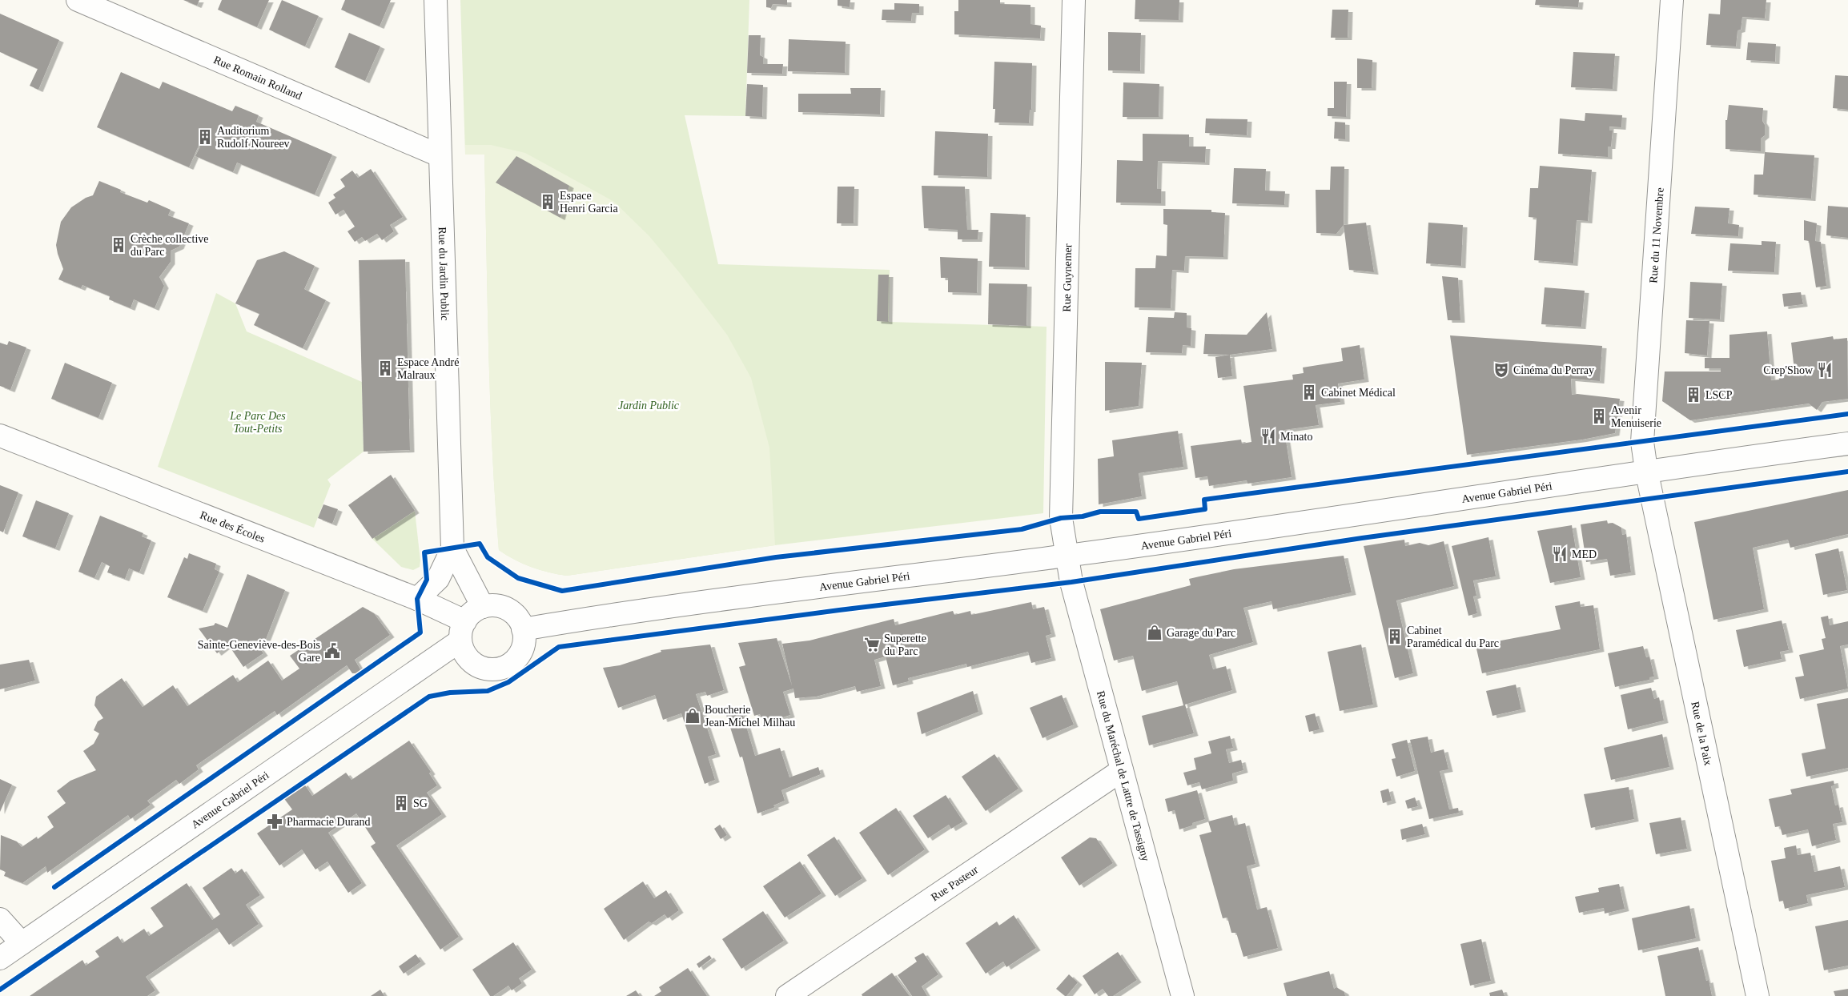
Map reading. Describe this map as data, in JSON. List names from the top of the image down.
{
  "streets": {
    "street": [
      "Rue Romain Rolland",
      "Rue du 11 Novembre",
      "Rue du Jardin Public",
      "Rue Guynemer",
      "Avenue Gabriel Péri",
      "Rue des Écoles",
      "Rue de la Paix",
      "Rue du Maréchal de Lattre de Tassigny",
      "Rue Pasteur"
    ]
  },
  "crossings": [
    ["Rue Romain Rolland", "Rue du Jardin Public"],
    ["Rue du 11 Novembre", "Avenue Gabriel Péri"],
    ["Rue du 11 Novembre", "Rue de la Paix"],
    ["Rue du Jardin Public", "Avenue Gabriel Péri"],
    ["Rue du Jardin Public", "Rue des Écoles"],
    ["Rue Guynemer", "Avenue Gabriel Péri"],
    ["Rue Guynemer", "Rue du Maréchal de Lattre de Tassigny"],
    ["Avenue Gabriel Péri", "Rue des Écoles"],
    ["Avenue Gabriel Péri", "Rue de la Paix"],
    ["Avenue Gabriel Péri", "Rue du Maréchal de Lattre de Tassigny"],
    ["Rue du Maréchal de Lattre de Tassigny", "Rue Pasteur"]
  ],
  "parks": ["Jardin Public", "Le Parc Des Tout-Petits"],
  "places": {
    "building": [
      "Auditorium Rudolf Noureev",
      "Espace Henri Garcia",
      "Crèche collective du Parc",
      "Espace André Malraux",
      "Cabinet Médical",
      "LSCP",
      "Avenir Menuiserie",
      "Cabinet Paramédical du Parc",
      "SG"
    ],
    "theatre": ["Cinéma du Perray"],
    "restaurant": ["Crep'Show", "Minato", "MED"],
    "shop": ["Garage du Parc", "Boucherie Jean-Michel Milhau"],
    "supermarket": ["Superette du Parc"],
    "public building": ["Sainte-Geneviève-des-Bois Gare"],
    "pharmacy": ["Pharmacie Durand"]
  }
}
